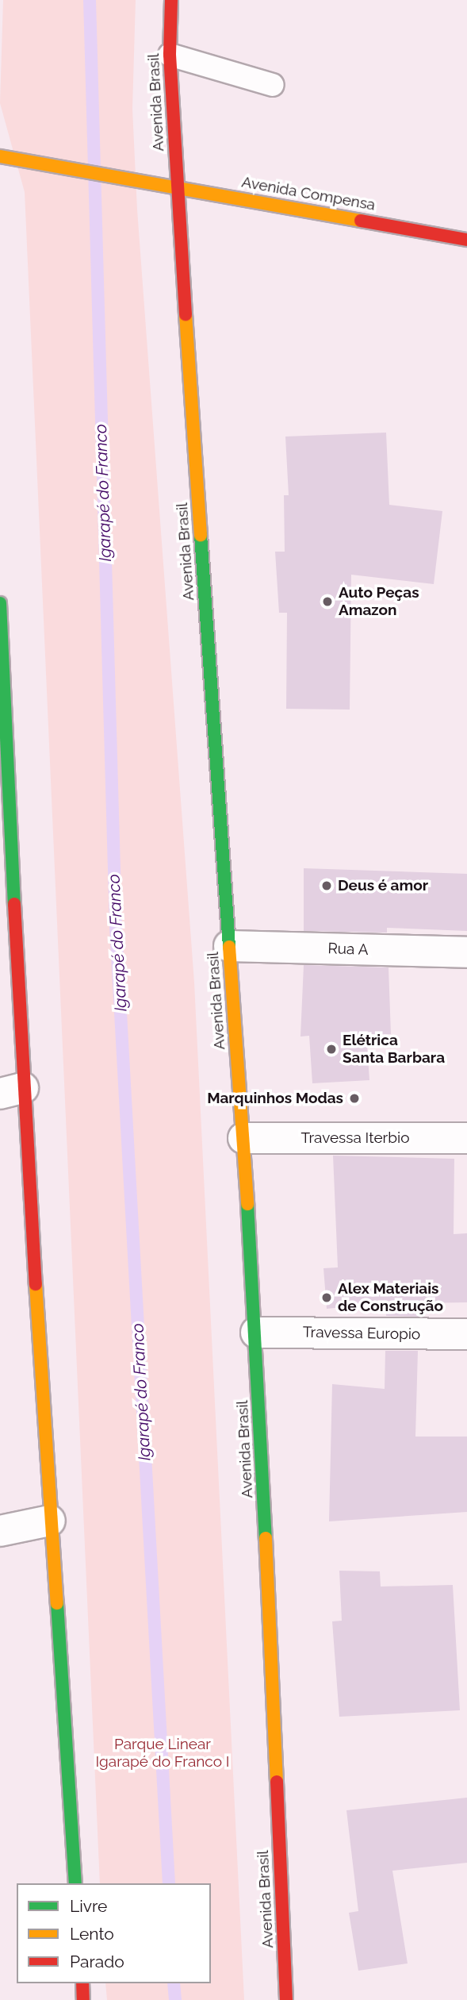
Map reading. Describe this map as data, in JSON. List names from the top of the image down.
{
  "streets": {
    "main road": ["Avenida Brasil", "Avenida Compensa"],
    "street": ["Rua A", "Travessa Iterbio", "Travessa Europio"]
  },
  "crossings": [
    ["Avenida Brasil", "Avenida Compensa"],
    ["Avenida Brasil", "Rua A"],
    ["Avenida Brasil", "Travessa Iterbio"],
    ["Avenida Brasil", "Travessa Europio"]
  ],
  "water": ["Igarapé do Franco"],
  "parks": ["Parque Linear Igarapé do Franco I"],
  "places": [
    "Auto Peças Amazon",
    "Deus é amor",
    "Elétrica Santa Barbara",
    "Marquinhos Modas",
    "Alex Materiais de Construção"
  ],
  "legend": ["Livre", "Lento", "Parado"]
}
